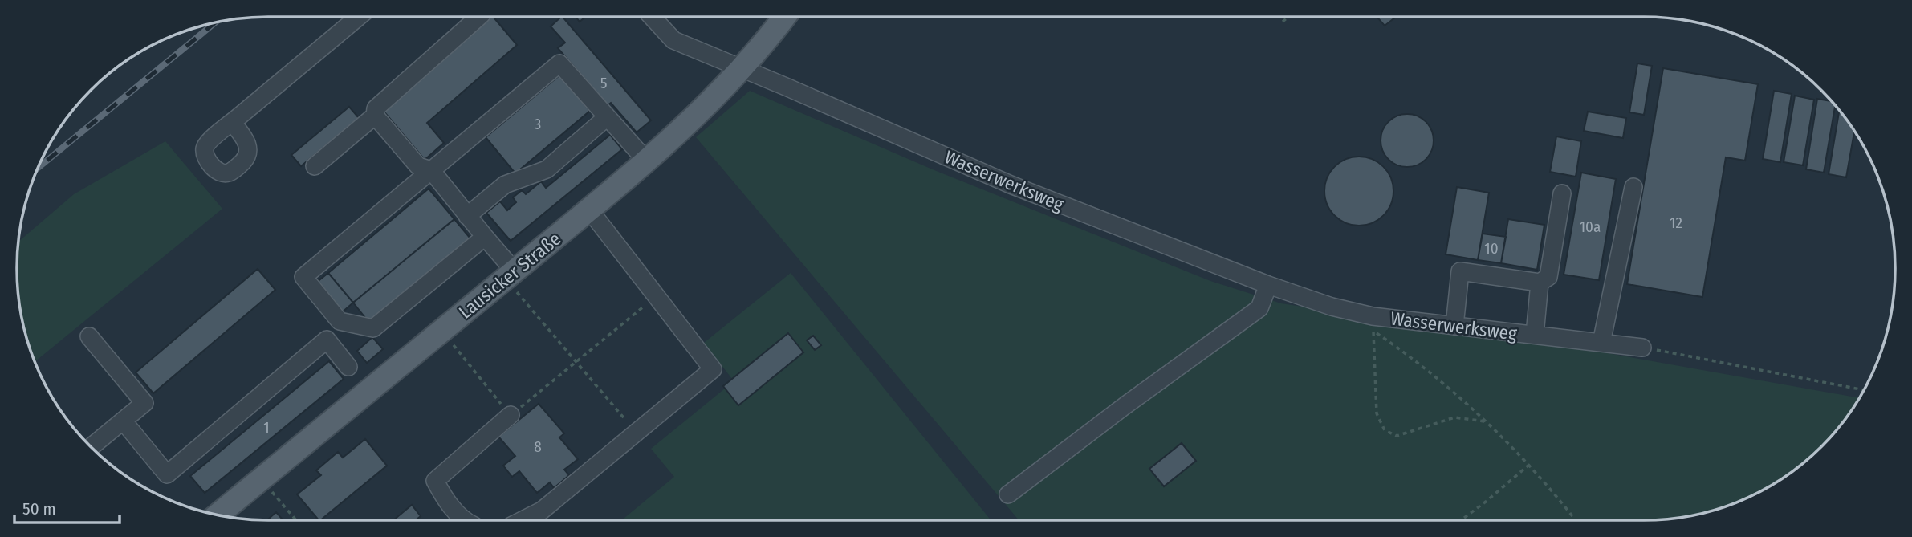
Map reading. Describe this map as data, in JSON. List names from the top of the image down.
{
  "streets": {
    "main road": ["Lausicker Straße"],
    "street": ["Wasserwerksweg"]
  },
  "crossings": [
    ["Wasserwerksweg", "Lausicker Straße"]
  ],
  "house_numbers": [
    "5",
    "3",
    "12",
    "10a",
    "10",
    "1",
    "8"
  ],
  "scale_bar": "50 m"
}
